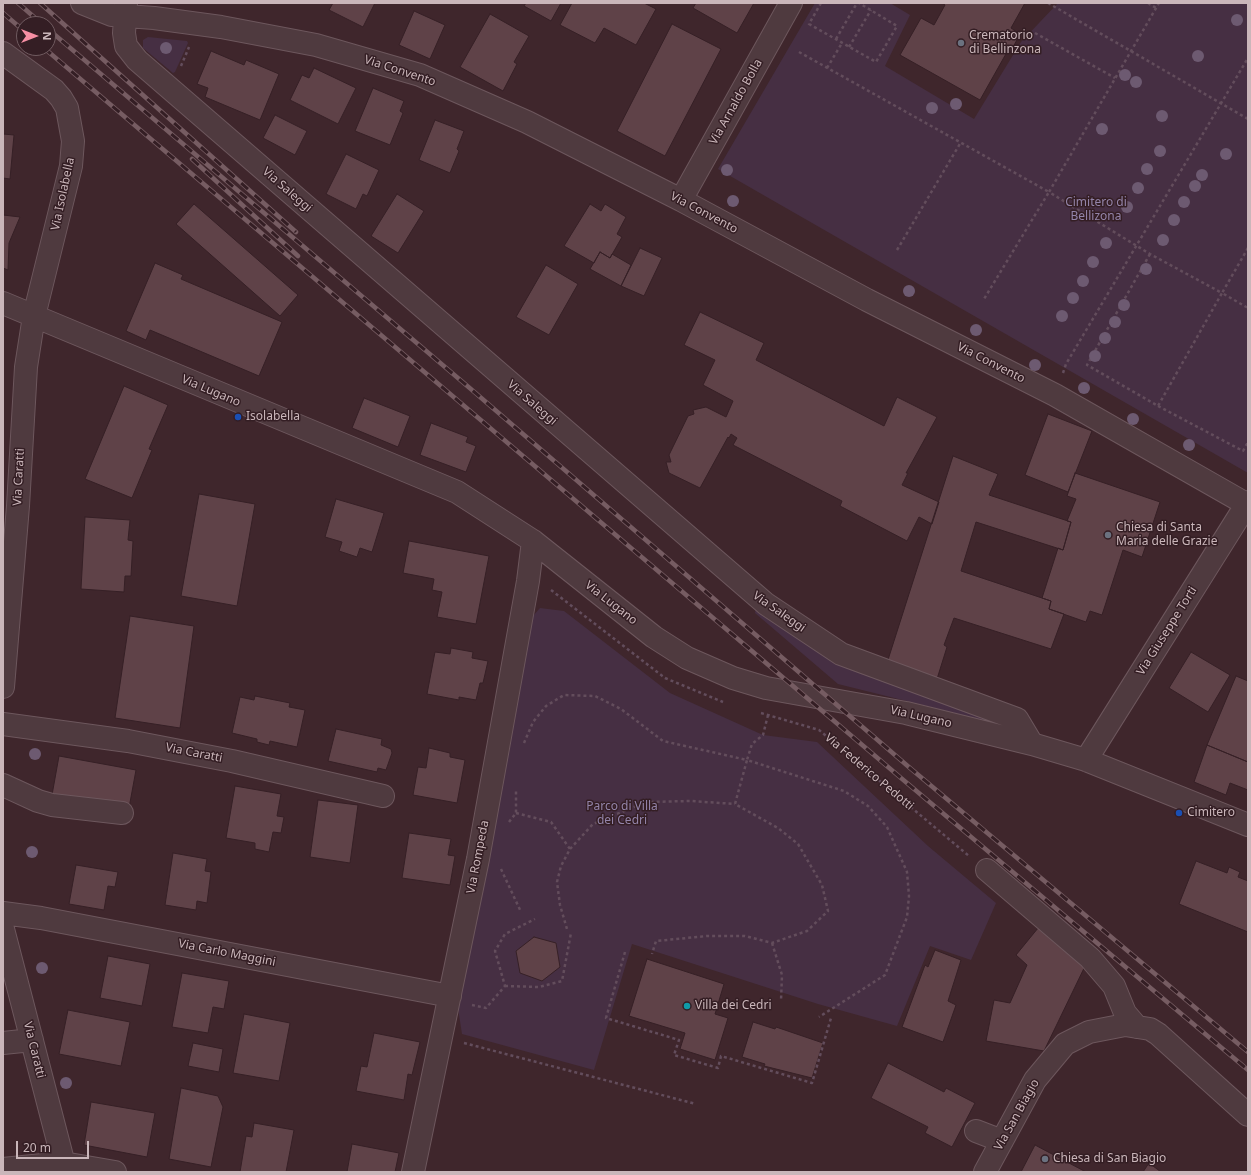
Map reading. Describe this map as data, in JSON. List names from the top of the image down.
{
  "streets": {
    "street": [
      "Via Convento",
      "Via Arnaldo Bolla",
      "Via Saleggi",
      "Via Isolabella",
      "Via Lugano",
      "Via Caratti",
      "Via Giuseppe Torti",
      "Via Rompeda",
      "Via Carlo Maggini",
      "Via San Biagio"
    ],
    "path": ["Via Federico Pedotti"]
  },
  "crossings": [
    ["Via Convento", "Via Arnaldo Bolla"],
    ["Via Convento", "Via Saleggi"],
    ["Via Convento", "Via Giuseppe Torti"],
    ["Via Saleggi", "Via Lugano"],
    ["Via Isolabella", "Via Lugano"],
    ["Via Isolabella", "Via Caratti"],
    ["Via Lugano", "Via Caratti"],
    ["Via Lugano", "Via Giuseppe Torti"],
    ["Via Lugano", "Via Rompeda"],
    ["Via Rompeda", "Via Carlo Maggini"]
  ],
  "parks": ["Cimitero di Bellizona", "Parco di Villa dei Cedri"],
  "places": [
    "Crematorio di Bellinzona",
    "Isolabella",
    "Chiesa di Santa Maria delle Grazie",
    "Cimitero",
    "Villa dei Cedri",
    "Chiesa di San Biagio"
  ],
  "scale_bar": "20 m",
  "north": "right"
}
